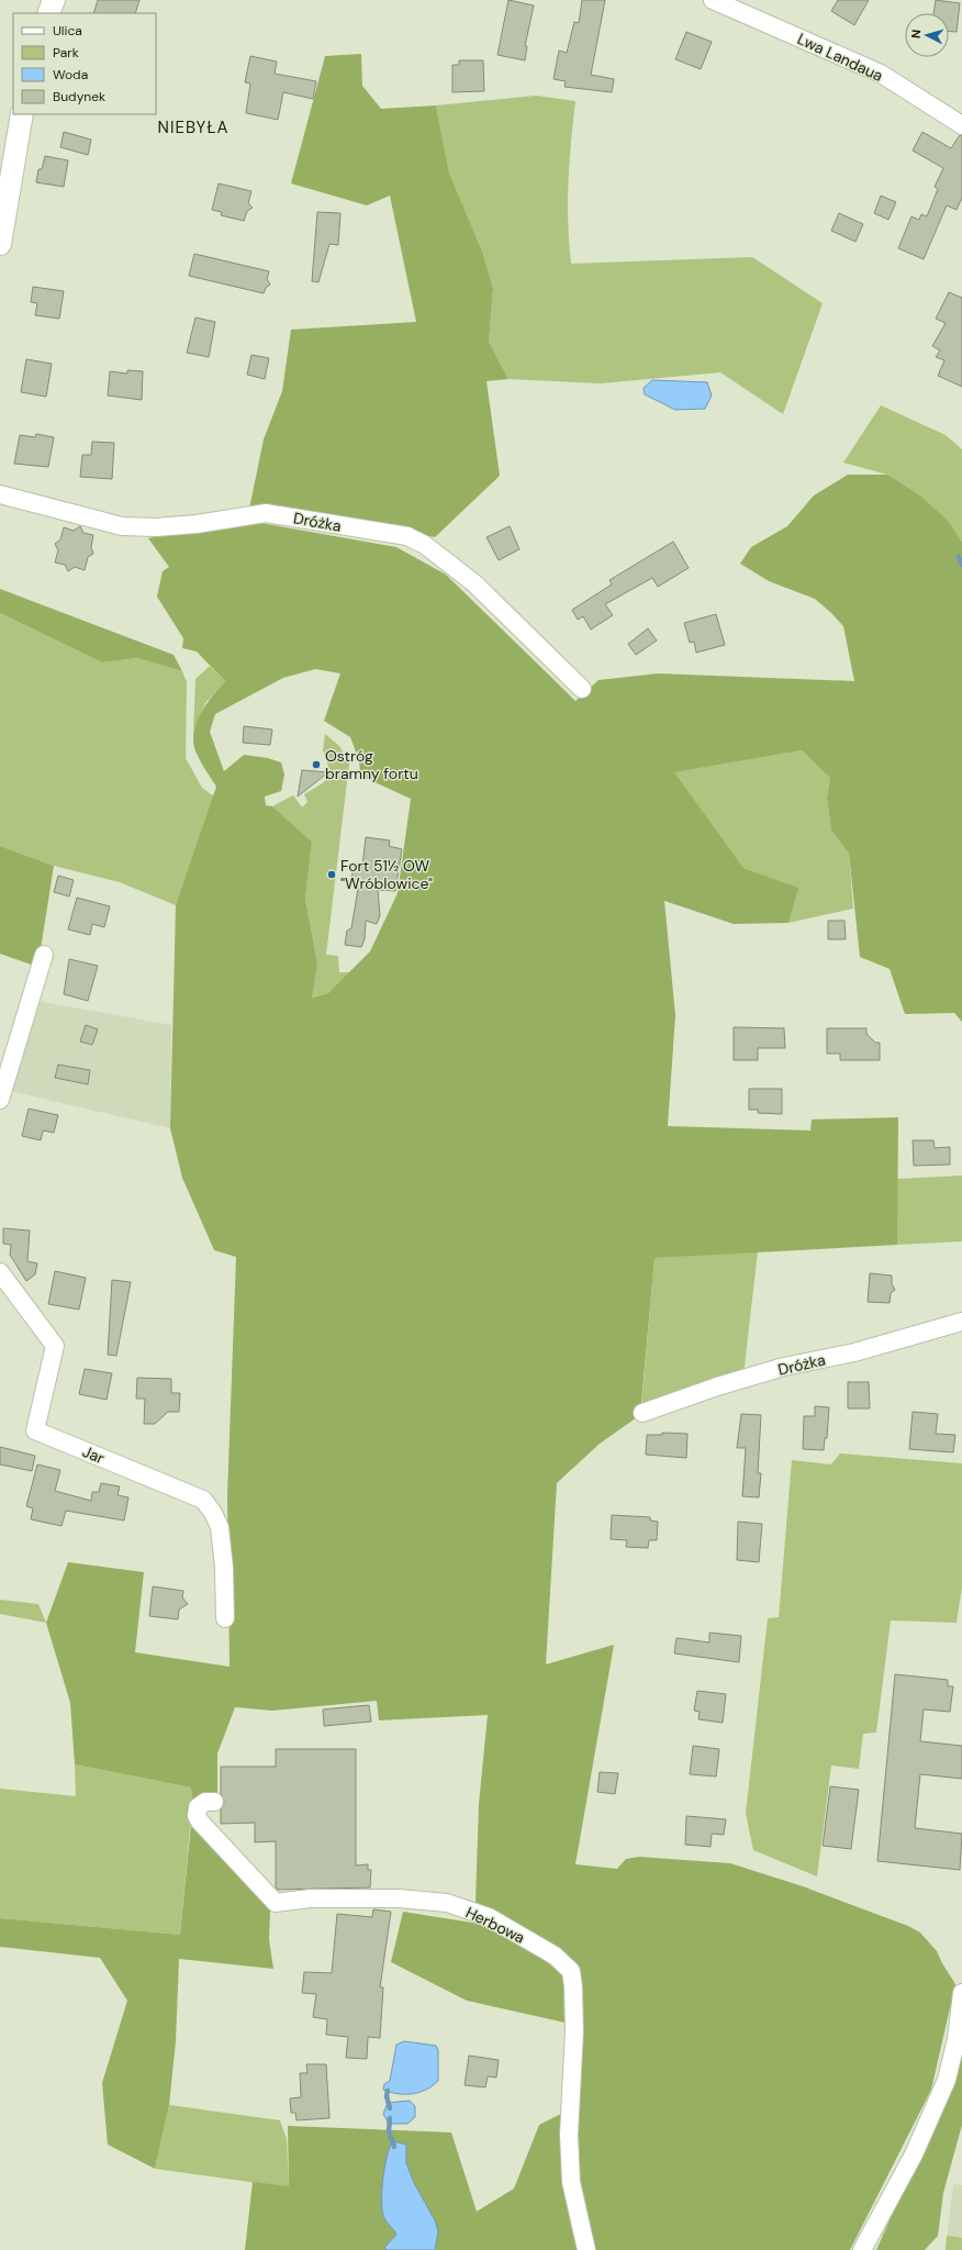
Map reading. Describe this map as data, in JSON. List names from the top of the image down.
{
  "streets": {
    "street": [
      "Lwa Landaua",
      "Dróżka",
      "Jar",
      "Herbowa"
    ]
  },
  "districts": ["NIEBYŁA"],
  "places": ["Ostróg bramny fortu", "Fort 51½ OW \"Wróblowice\""],
  "legend": [
    "Ulica",
    "Park",
    "Woda",
    "Budynek"
  ],
  "north": "left"
}
